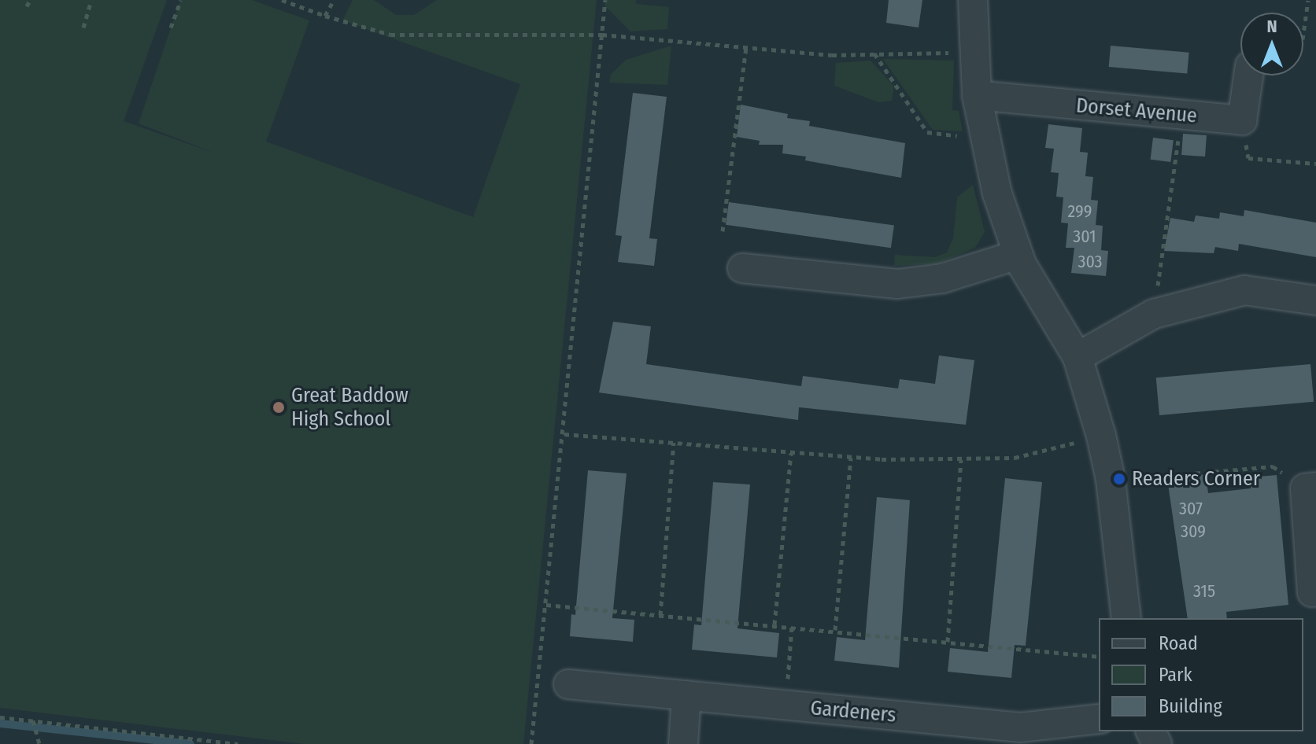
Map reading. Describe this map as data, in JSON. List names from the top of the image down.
{
  "streets": {
    "street": ["Dorset Avenue", "Gardeners"]
  },
  "places": ["Great Baddow High School", "Readers Corner"],
  "house_numbers": [
    "299",
    "301",
    "303",
    "307",
    "309",
    "315"
  ],
  "legend": ["Road", "Park", "Building"],
  "north": "top"
}
